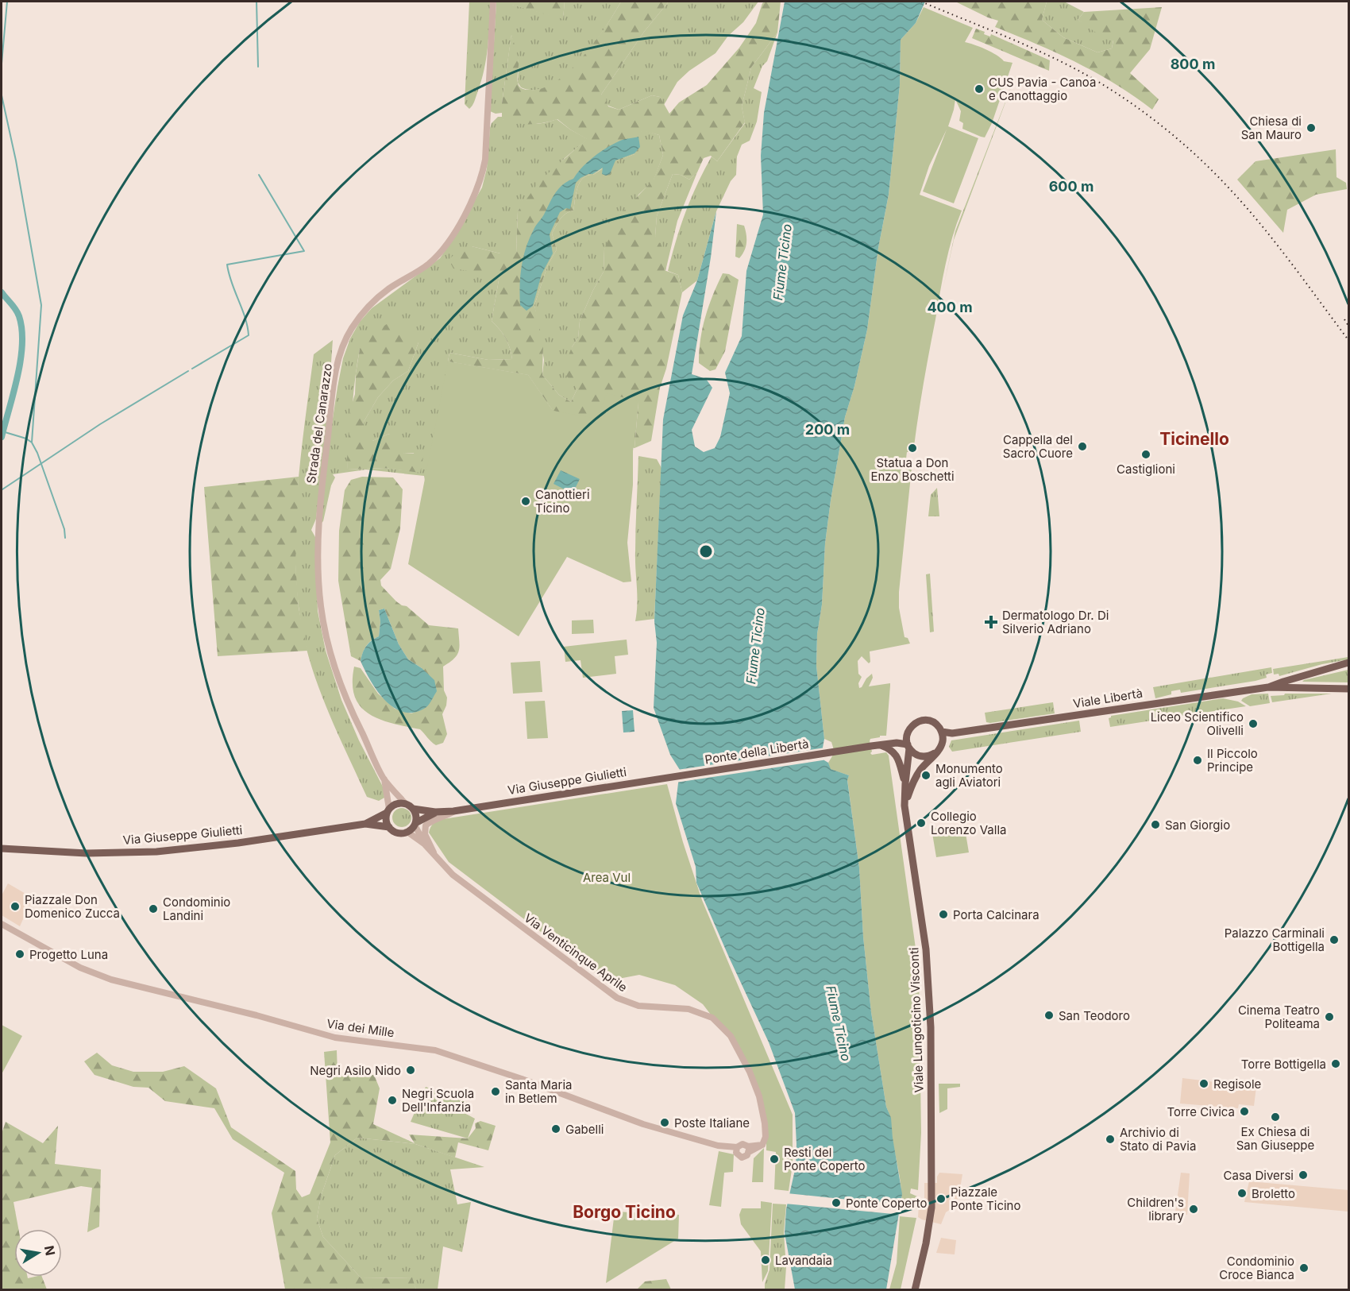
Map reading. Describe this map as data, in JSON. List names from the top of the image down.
{
  "streets": {
    "main road": [
      "Viale Libertà",
      "Ponte della Libertà",
      "Via Giuseppe Giulietti",
      "Viale Lungoticino Visconti"
    ],
    "street": ["Strada del Canarazzo", "Via Venticinque Aprile", "Via dei Mille"]
  },
  "crossings": [
    ["Strada del Canarazzo", "Via Giuseppe Giulietti"],
    ["Strada del Canarazzo", "Via Venticinque Aprile"],
    ["Viale Libertà", "Viale Lungoticino Visconti"],
    ["Ponte della Libertà", "Via Giuseppe Giulietti"],
    ["Via Giuseppe Giulietti", "Via Venticinque Aprile"]
  ],
  "districts": ["Ticinello", "Borgo Ticino"],
  "water": ["Fiume Ticino"],
  "parks": ["Area Vul"],
  "places": {
    "other": [
      "CUS Pavia - Canoa e Canottaggio",
      "Chiesa di San Mauro",
      "Cappella del Sacro Cuore",
      "Statua a Don Enzo Boschetti",
      "Castiglioni",
      "Canottieri Ticino",
      "Liceo Scientifico Olivelli",
      "Il Piccolo Principe",
      "Monumento agli Aviatori",
      "Collegio Lorenzo Valla",
      "San Giorgio",
      "Piazzale Don Domenico Zucca",
      "Condominio Landini",
      "Porta Calcinara",
      "Palazzo Carminali Bottigella",
      "Progetto Luna",
      "San Teodoro",
      "Cinema Teatro Politeama",
      "Torre Bottigella",
      "Negri Asilo Nido",
      "Regisole",
      "Santa Maria in Betlem",
      "Negri Scuola Dell'Infanzia",
      "Torre Civica",
      "Ex Chiesa di San Giuseppe",
      "Poste Italiane",
      "Gabelli",
      "Archivio di Stato di Pavia",
      "Resti del Ponte Coperto",
      "Casa Diversi",
      "Broletto",
      "Piazzale Ponte Ticino",
      "Ponte Coperto",
      "Children's library",
      "Lavandaia",
      "Condominio Croce Bianca"
    ],
    "health": ["Dermatologo Dr. Di Silverio Adriano"]
  },
  "north": "right",
  "rings": [
    "800 m",
    "600 m",
    "400 m",
    "200 m"
  ]
}
